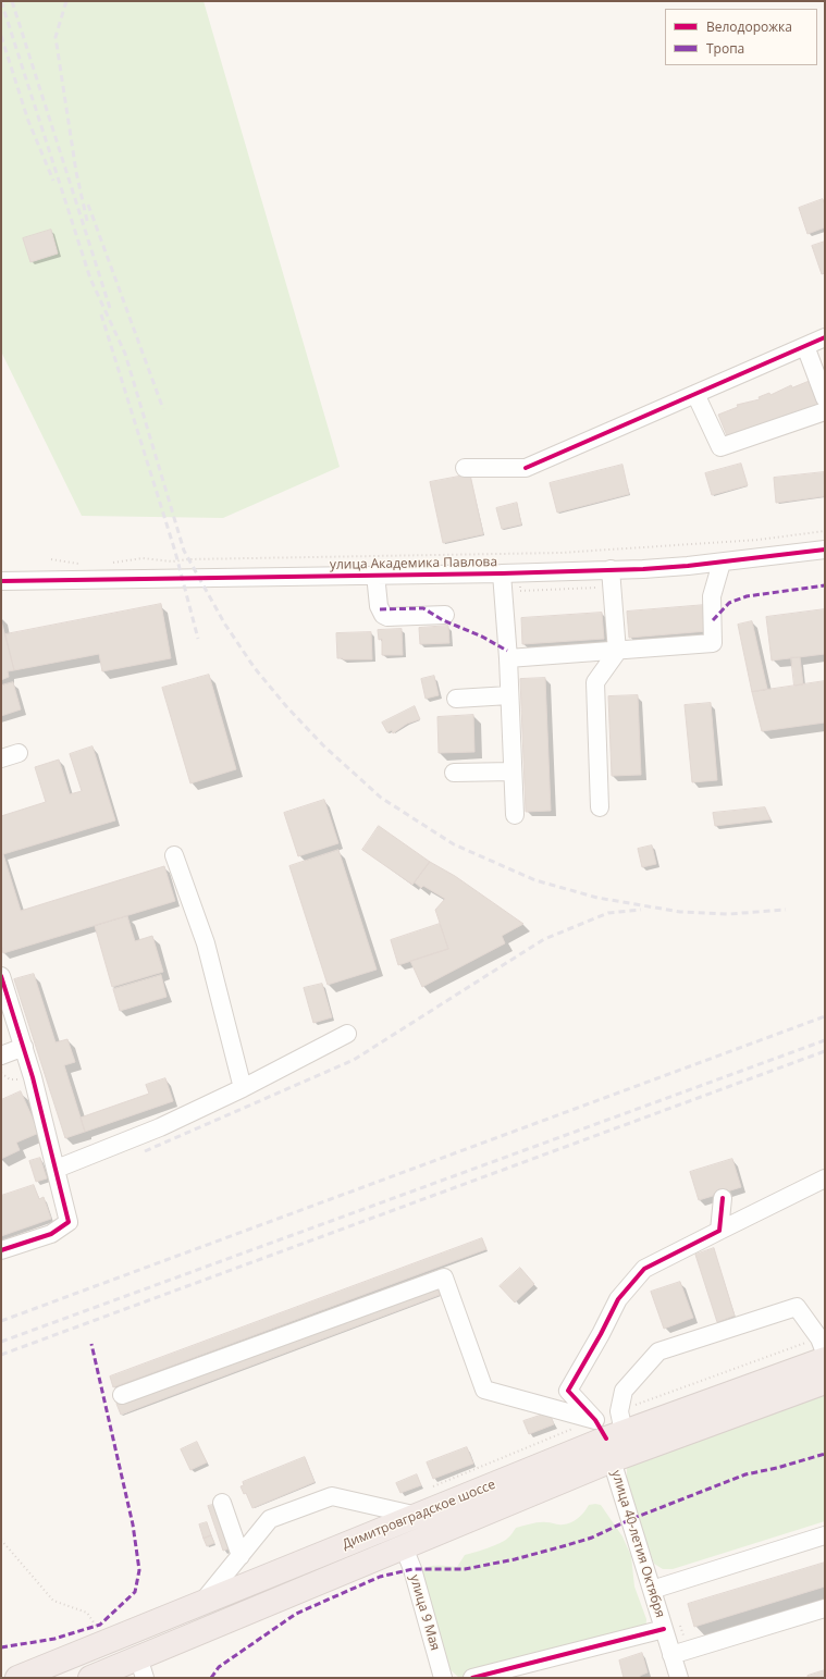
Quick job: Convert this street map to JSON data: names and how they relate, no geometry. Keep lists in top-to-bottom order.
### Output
{
  "streets": {
    "highway": ["Димитровградское шоссе"],
    "street": ["улица Академика Павлова", "улица 40-летия Октября", "улица 9 Мая"]
  },
  "crossings": [
    ["Димитровградское шоссе", "улица 40-летия Октября"],
    ["Димитровградское шоссе", "улица 9 Мая"]
  ],
  "legend": ["Велодорожка", "Тропа"]
}
